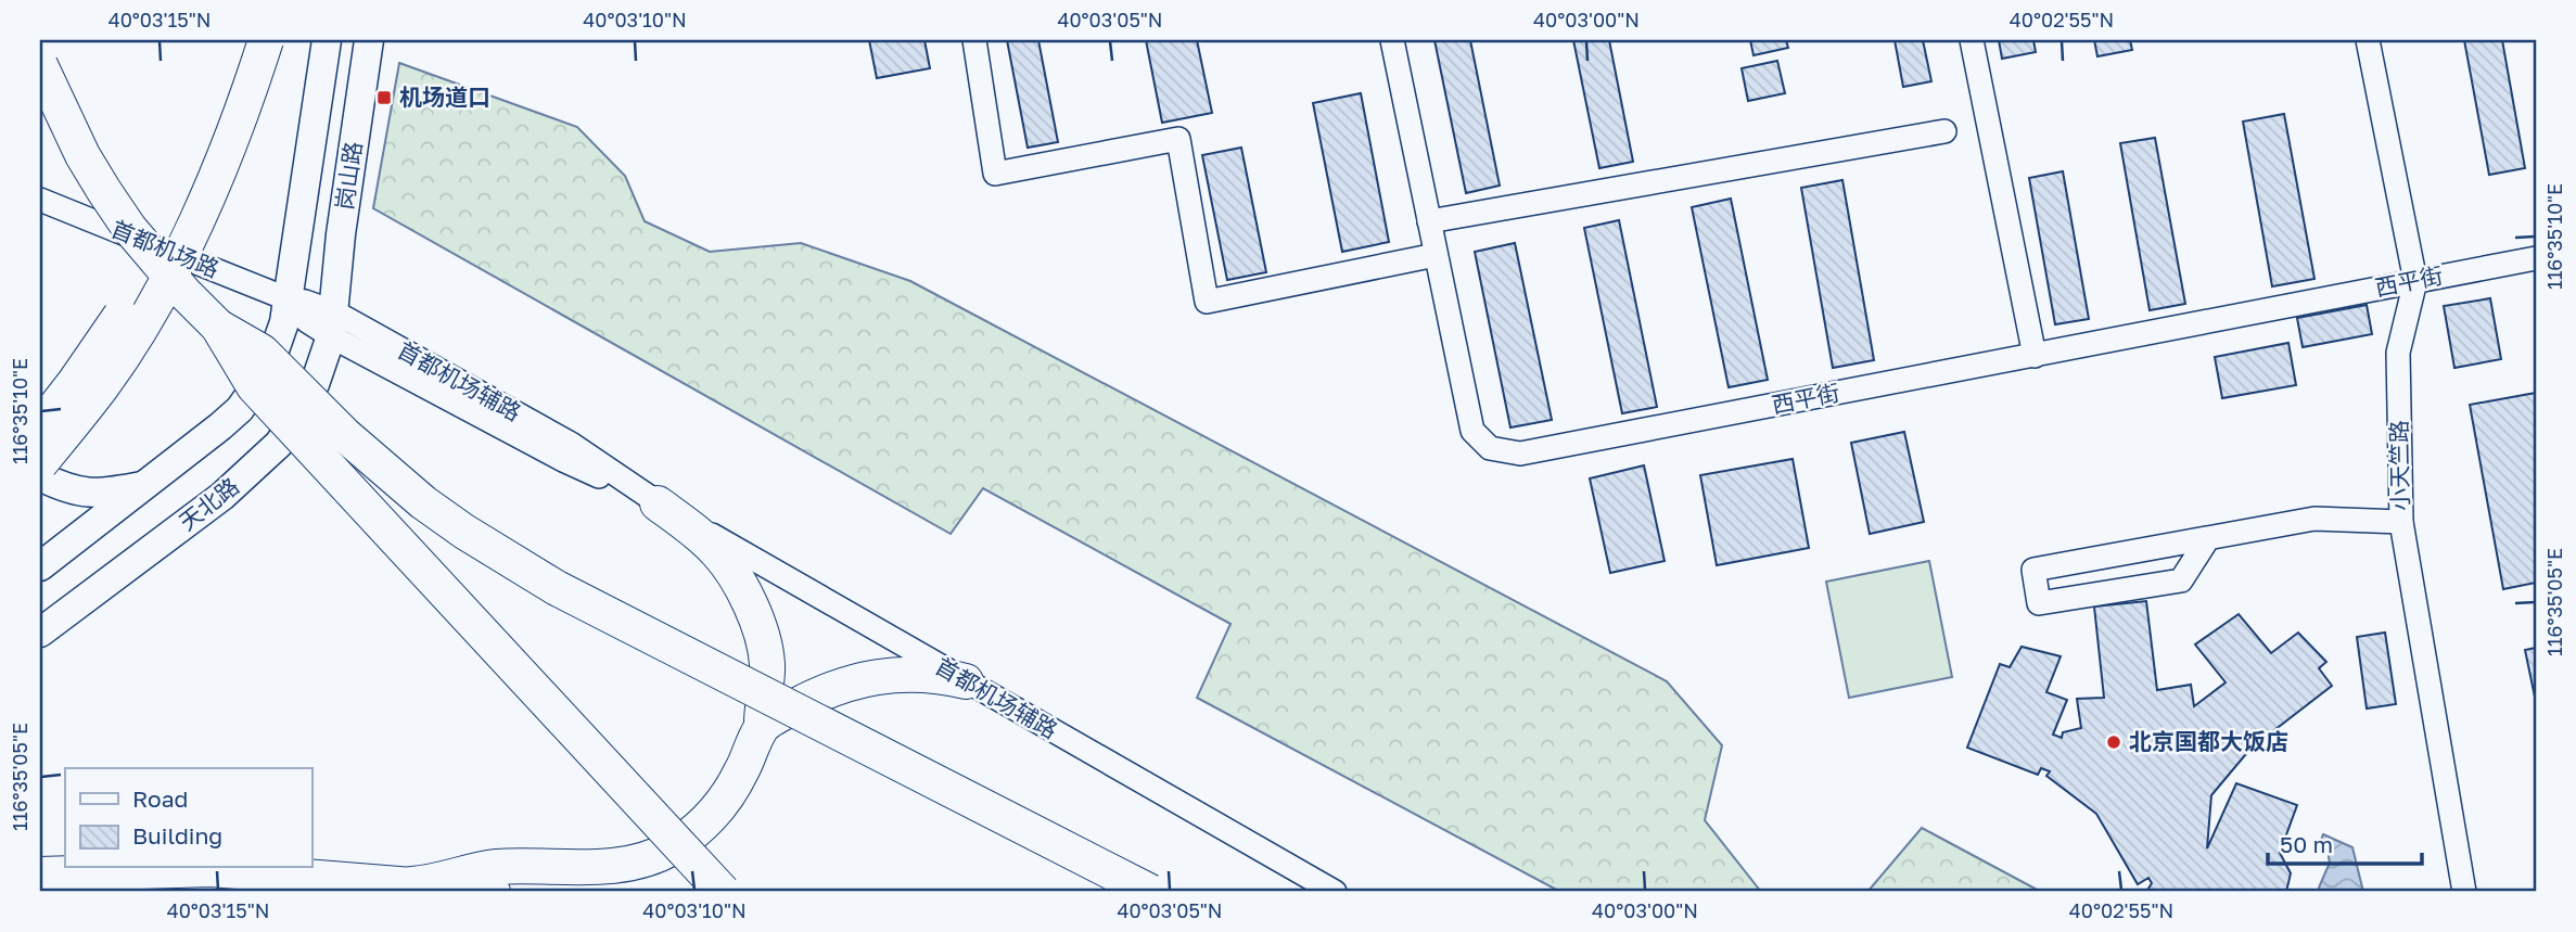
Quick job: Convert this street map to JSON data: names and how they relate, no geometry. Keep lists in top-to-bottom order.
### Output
{
  "streets": {
    "main road": ["岗山路", "天北路"],
    "street": [
      "首都机场路",
      "西平街",
      "首都机场辅路",
      "小天竺路"
    ]
  },
  "crossings": [
    ["岗山路", "首都机场路"],
    ["岗山路", "首都机场辅路"],
    ["岗山路", "天北路"],
    ["首都机场路", "首都机场辅路"],
    ["首都机场路", "天北路"],
    ["西平街", "小天竺路"],
    ["首都机场辅路", "天北路"]
  ],
  "places": {
    "transit": ["机场道口"],
    "other": ["北京国都大饭店"]
  },
  "legend": ["Road", "Building"],
  "scale_bar": "50 m",
  "coordinates": [
    "40°03'15\"N",
    "40°03'10\"N",
    "40°03'05\"N",
    "40°03'00\"N",
    "40°02'55\"N",
    "116°35'10\"E",
    "116°35'05\"E"
  ]
}
